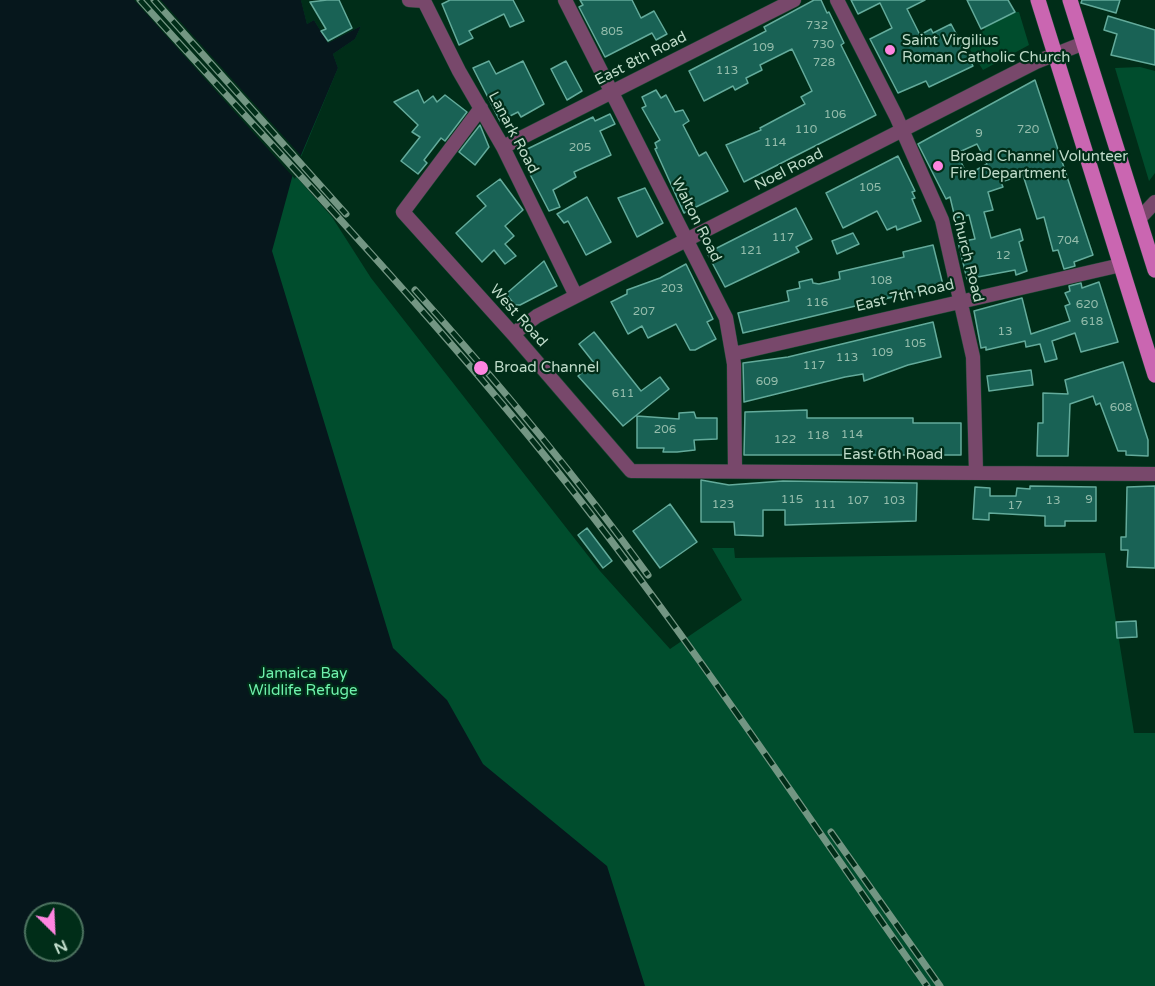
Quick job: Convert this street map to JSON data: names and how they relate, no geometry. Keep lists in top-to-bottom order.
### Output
{
  "streets": {
    "street": [
      "East 8th Road",
      "Lanark Road",
      "Noel Road",
      "Walton Road",
      "Church Road",
      "East 7th Road",
      "West Road",
      "East 6th Road"
    ]
  },
  "crossings": [
    ["East 8th Road", "Lanark Road"],
    ["East 8th Road", "Walton Road"],
    ["Lanark Road", "Noel Road"],
    ["Lanark Road", "West Road"],
    ["Noel Road", "Walton Road"],
    ["Noel Road", "Church Road"],
    ["Noel Road", "West Road"],
    ["Walton Road", "East 7th Road"],
    ["Walton Road", "East 6th Road"],
    ["Church Road", "East 7th Road"],
    ["Church Road", "East 6th Road"],
    ["West Road", "East 6th Road"]
  ],
  "parks": ["Jamaica Bay Wildlife Refuge"],
  "places": ["Saint Virgilius Roman Catholic Church", "Broad Channel Volunteer Fire Department", "Broad Channel"],
  "house_numbers": [
    "732",
    "805",
    "730",
    "109",
    "728",
    "113",
    "106",
    "110",
    "720",
    "9",
    "114",
    "205",
    "105",
    "117",
    "704",
    "121",
    "12",
    "108",
    "203",
    "116",
    "620",
    "207",
    "618",
    "13",
    "105",
    "109",
    "113",
    "117",
    "609",
    "611",
    "608",
    "206",
    "114",
    "118",
    "122",
    "115",
    "9",
    "107",
    "103",
    "13",
    "123",
    "111",
    "17"
  ],
  "north": "bottom right"
}
